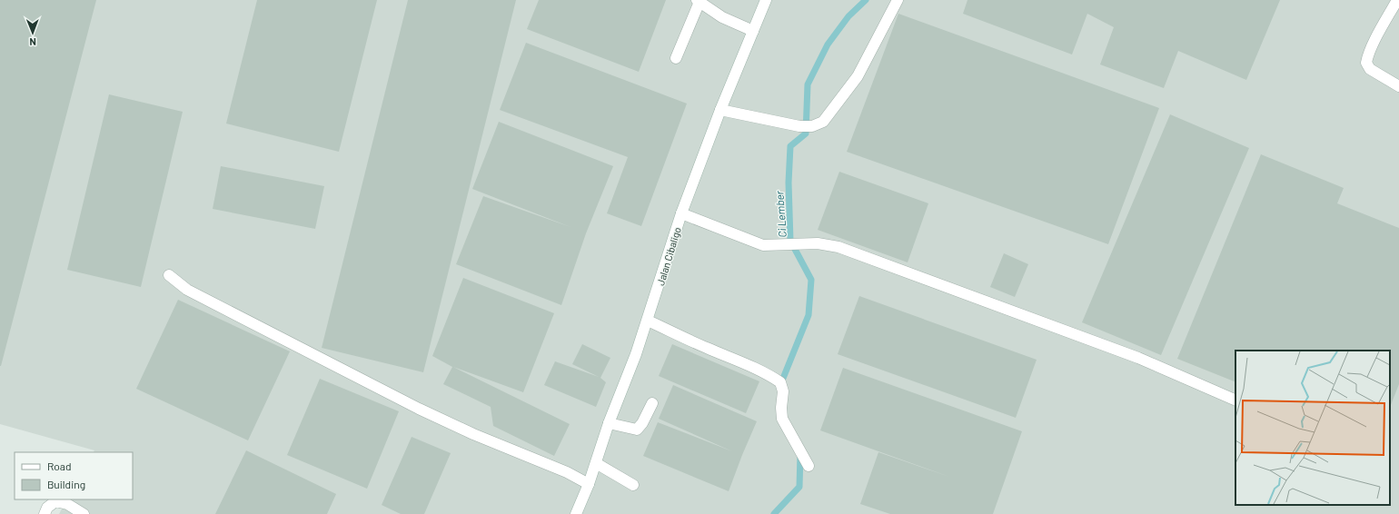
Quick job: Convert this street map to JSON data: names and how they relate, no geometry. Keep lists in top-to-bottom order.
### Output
{
  "streets": {
    "main road": ["Jalan Cibaligo"]
  },
  "water": ["Ci Lember"],
  "legend": ["Road", "Building"],
  "north": "bottom"
}
